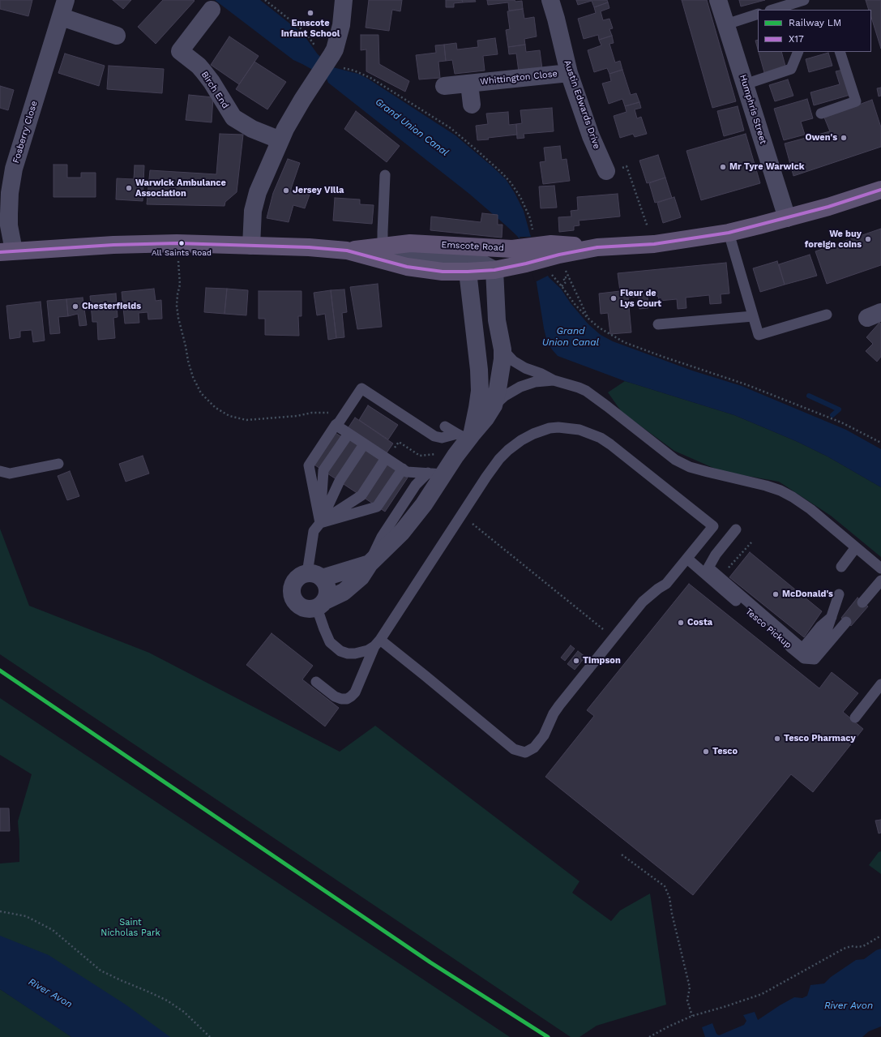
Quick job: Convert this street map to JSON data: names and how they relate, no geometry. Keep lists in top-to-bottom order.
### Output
{
  "streets": {
    "main road": ["Emscote Road"],
    "street": [
      "Whittington Close",
      "Birch End",
      "Austin Edwards Drive",
      "Humphris Street",
      "Fosberry Close"
    ],
    "lane": ["Tesco Pickup"]
  },
  "crossings": [
    ["Whittington Close", "Austin Edwards Drive"],
    ["Humphris Street", "Emscote Road"],
    ["Fosberry Close", "Emscote Road"]
  ],
  "water": ["Grand Union Canal", "River Avon"],
  "parks": ["Saint Nicholas Park"],
  "places": [
    "Emscote Infant School",
    "Owen's",
    "Mr Tyre Warwick",
    "Warwick Ambulance Association",
    "Jersey Villa",
    "We buy foreign coins",
    "All Saints Road",
    "Fleur de Lys Court",
    "Chesterfields",
    "McDonald's",
    "Costa",
    "Timpson",
    "Tesco Pharmacy",
    "Tesco"
  ],
  "lines": ["transit line X17", "rail line LM"],
  "legend": ["Railway LM", "X17"]
}
